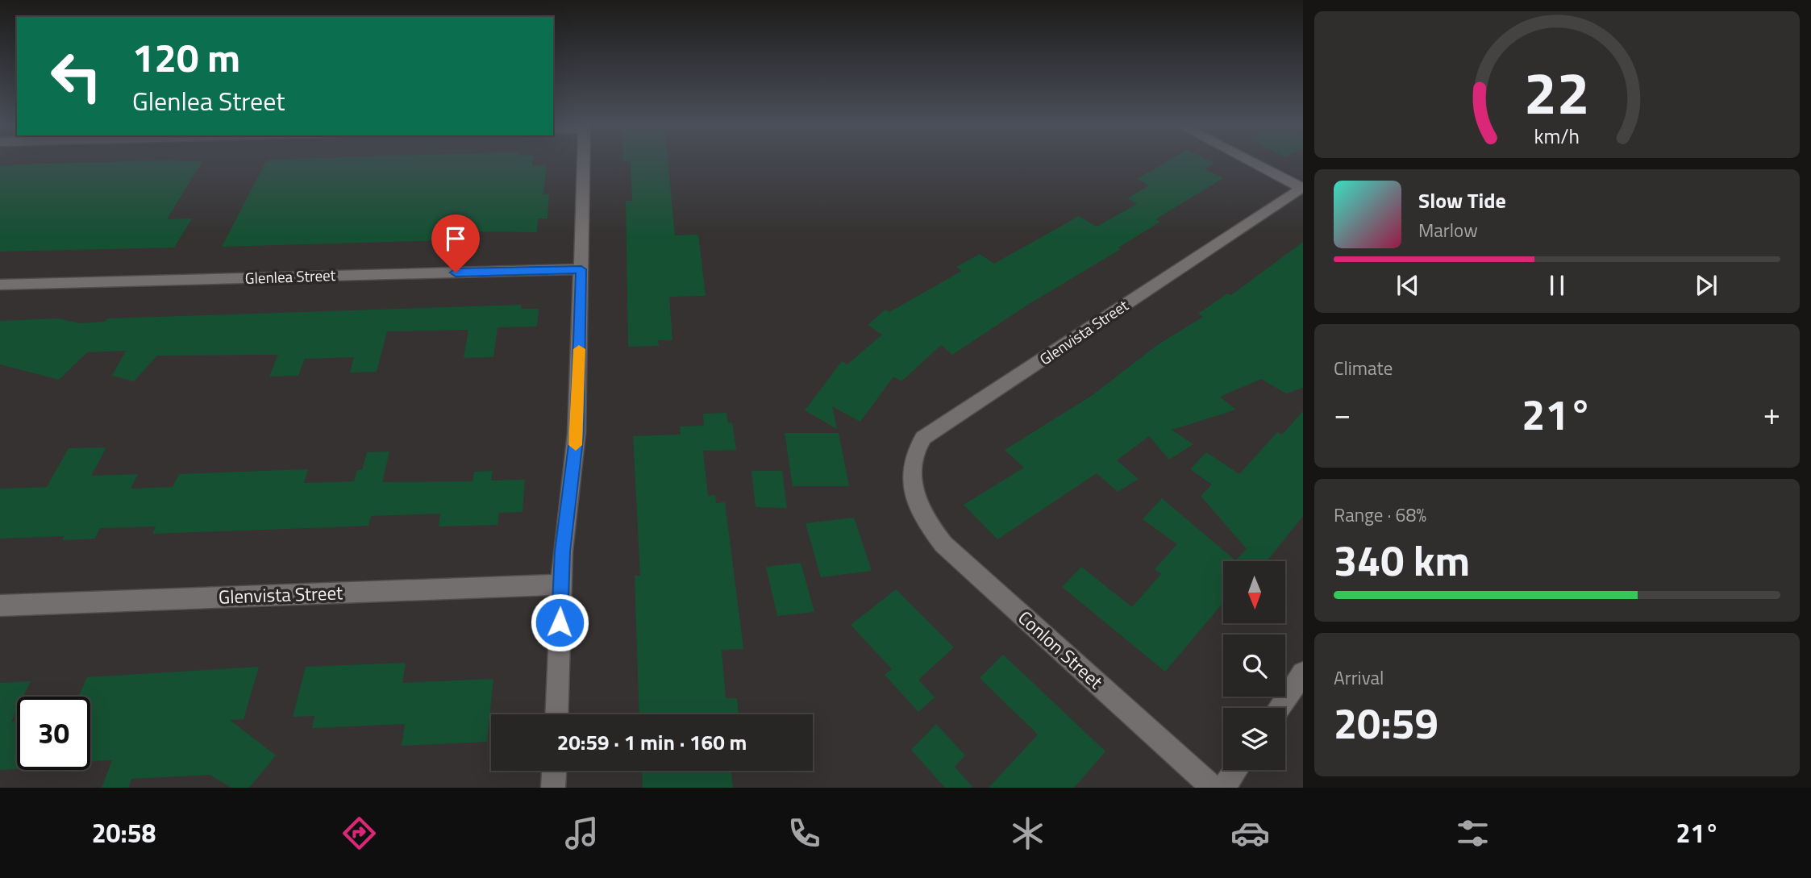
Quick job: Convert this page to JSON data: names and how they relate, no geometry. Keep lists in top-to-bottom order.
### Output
{
  "streets": {
    "street": ["Glenlea Street", "Glenvista Street", "Conlon Street"]
  },
  "crossings": [
    ["Glenvista Street", "Conlon Street"]
  ],
  "north": "bottom",
  "page": {
    "turn": ["120 m", "Glenlea Street"],
    "song": ["Slow Tide", "Marlow"],
    "tile": [
      "Climate",
      ["Range · 68%", "340 km"],
      ["Arrival", "20:59"]
    ],
    "heat": ["−", "21°", "+"],
    "limit": "30",
    "trip": "20:59 · 1 min · 160 m",
    "tabs": ["20:58", "21°"],
    "gauge": ["22", "km/h"]
  }
}
